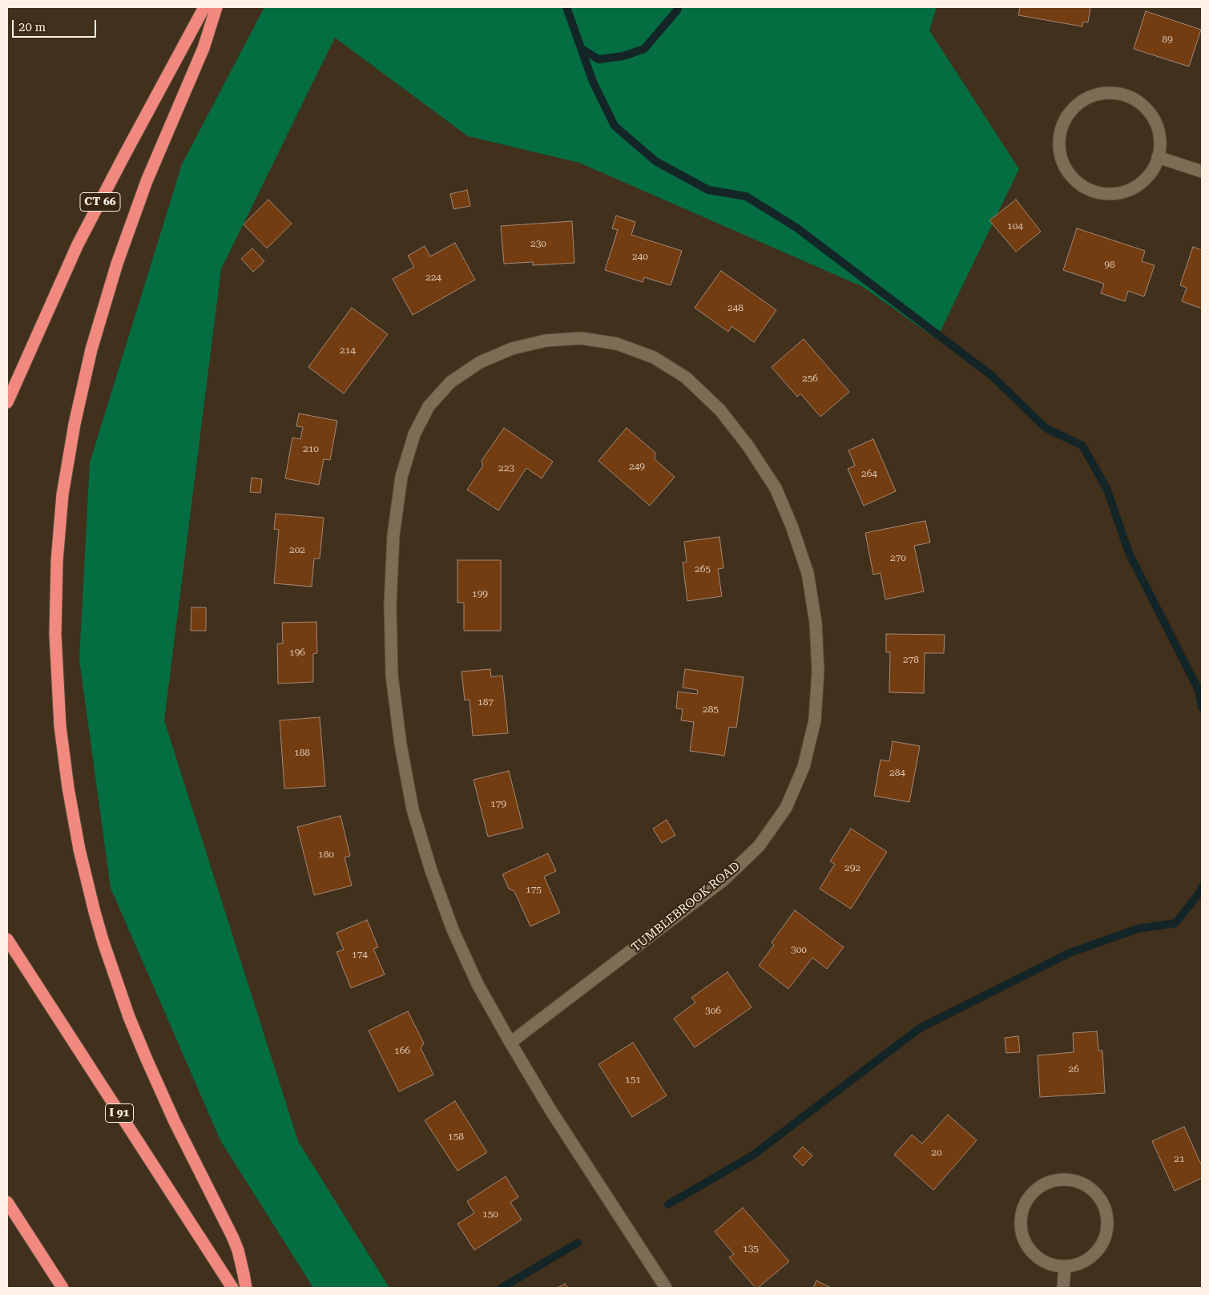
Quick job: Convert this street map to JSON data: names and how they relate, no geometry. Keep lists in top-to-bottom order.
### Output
{
  "streets": {
    "highway": ["CT 66", "I 91"],
    "street": ["TUMBLEBROOK ROAD"]
  },
  "house_numbers": [
    "89",
    "104",
    "230",
    "240",
    "98",
    "224",
    "248",
    "214",
    "256",
    "210",
    "249",
    "223",
    "264",
    "202",
    "270",
    "265",
    "199",
    "196",
    "278",
    "187",
    "285",
    "188",
    "284",
    "179",
    "180",
    "292",
    "175",
    "300",
    "174",
    "306",
    "166",
    "26",
    "151",
    "158",
    "20",
    "21",
    "150",
    "135"
  ],
  "scale_bar": "20 m"
}
